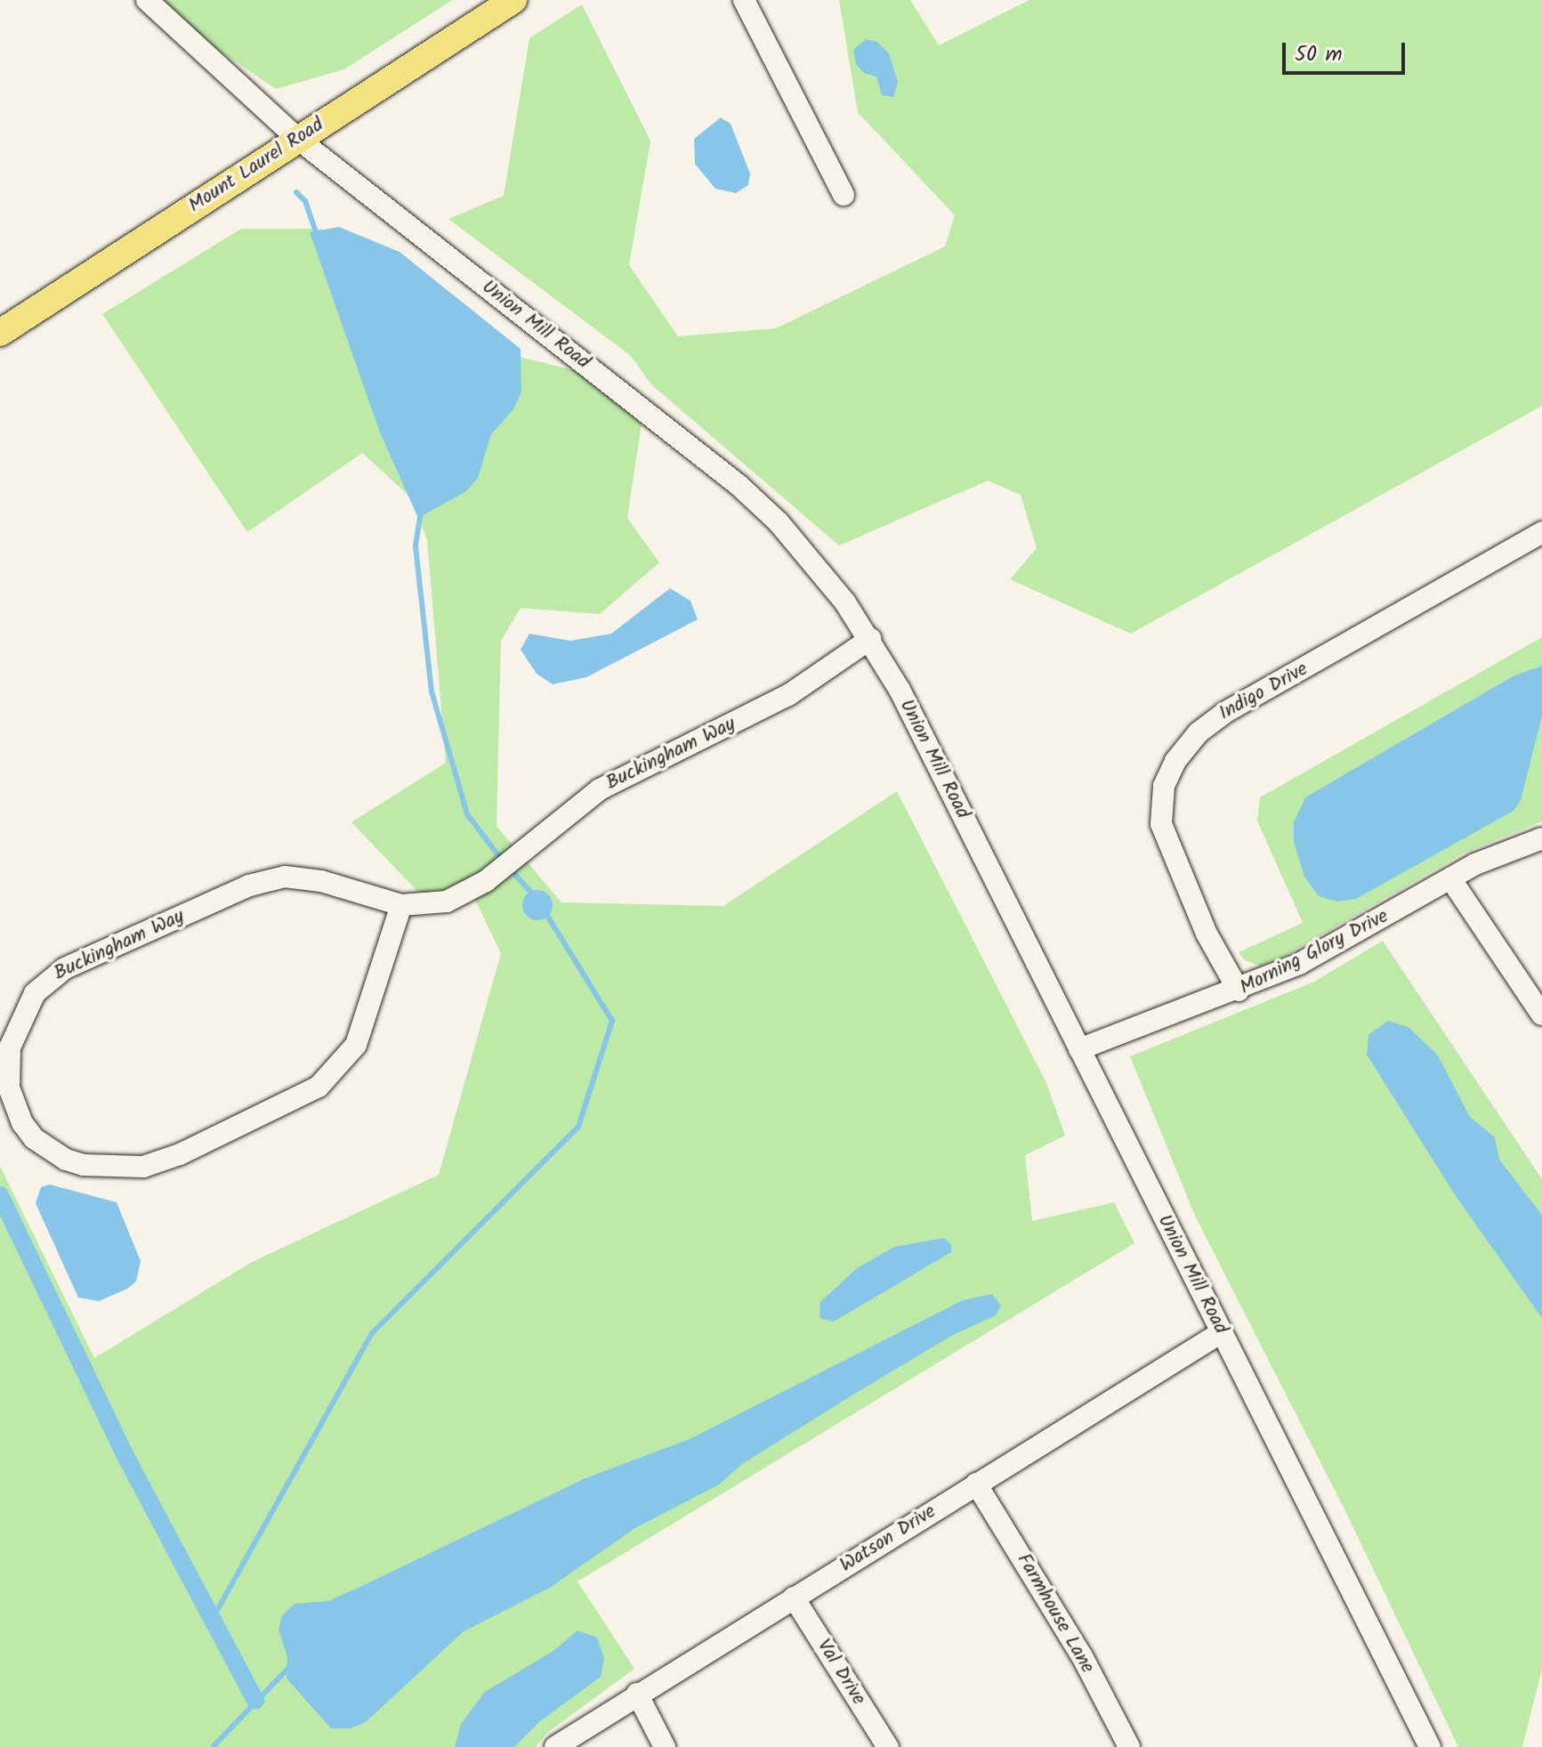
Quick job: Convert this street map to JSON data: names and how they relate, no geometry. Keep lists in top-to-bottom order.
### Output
{
  "streets": {
    "main road": ["Mount Laurel Road"],
    "street": [
      "Union Mill Road",
      "Indigo Drive",
      "Buckingham Way",
      "Morning Glory Drive",
      "Watson Drive",
      "Farmhouse Lane",
      "Val Drive"
    ]
  },
  "crossings": [
    ["Mount Laurel Road", "Union Mill Road"],
    ["Union Mill Road", "Buckingham Way"],
    ["Union Mill Road", "Morning Glory Drive"],
    ["Union Mill Road", "Watson Drive"],
    ["Indigo Drive", "Morning Glory Drive"],
    ["Watson Drive", "Farmhouse Lane"],
    ["Watson Drive", "Val Drive"]
  ],
  "scale_bar": "50 m"
}
